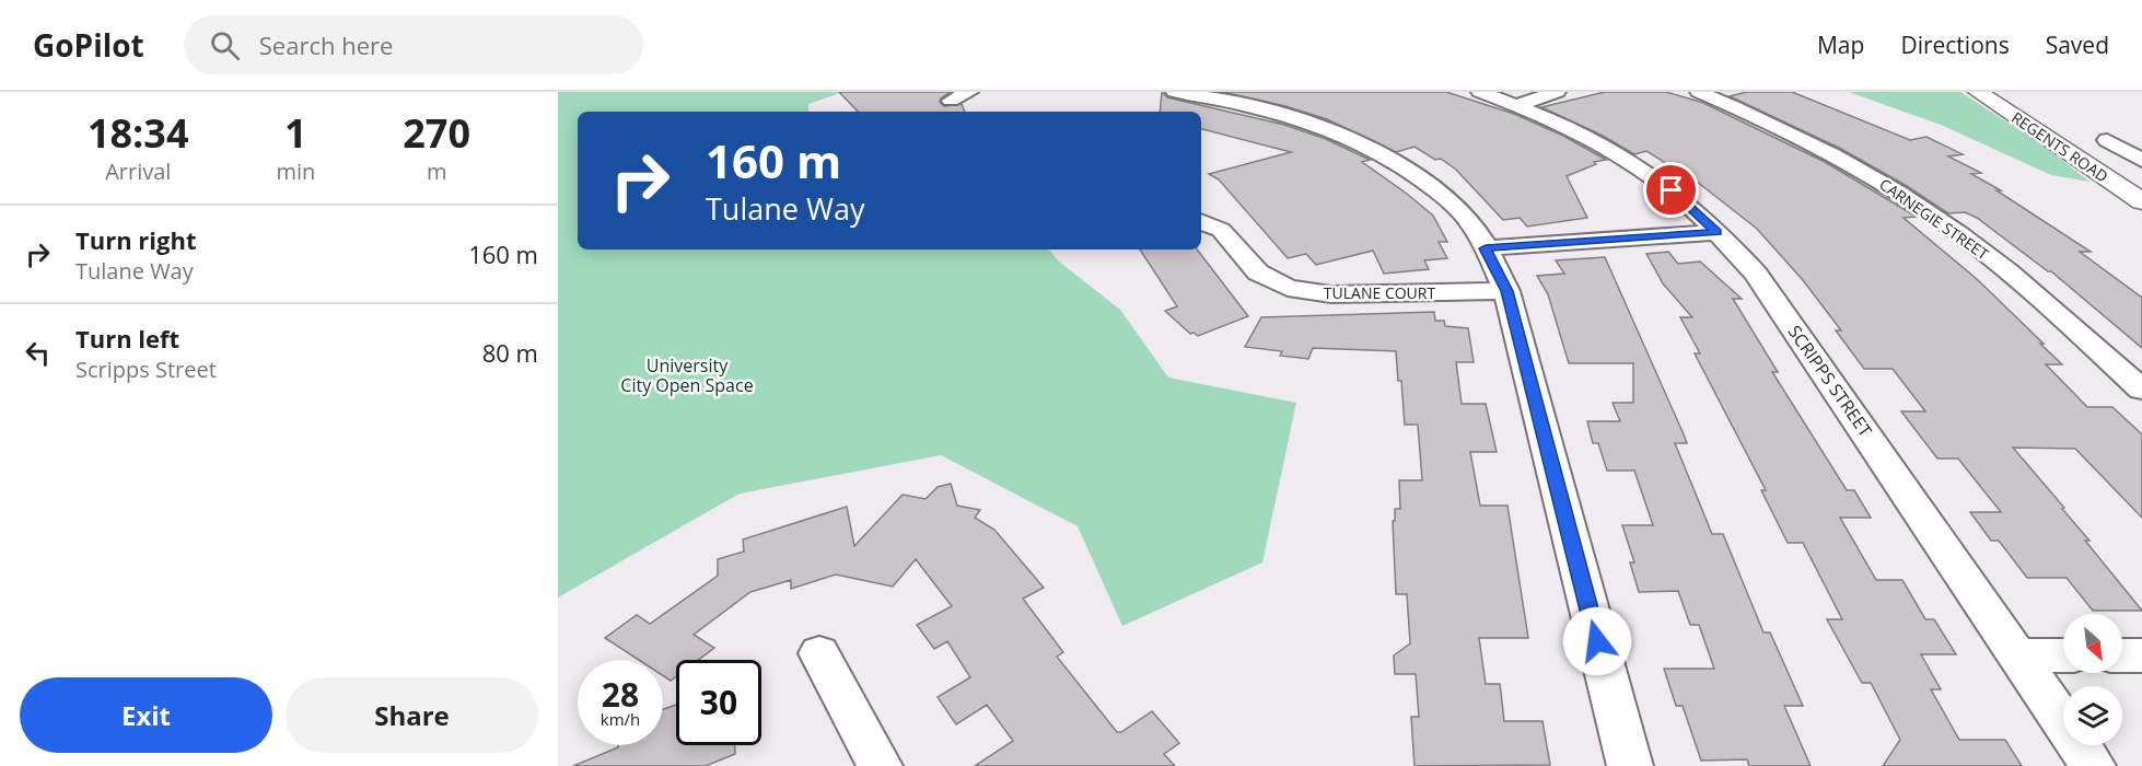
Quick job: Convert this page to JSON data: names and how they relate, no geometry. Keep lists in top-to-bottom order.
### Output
{
  "streets": {
    "main road": ["REGENTS ROAD"],
    "street": ["CARNEGIE STREET", "TULANE COURT", "SCRIPPS STREET"]
  },
  "parks": ["University City Open Space"],
  "north": "bottom right",
  "page": {
    "header": "GoPilot",
    "search": "Search here",
    "nav": ["Map", "Directions", "Saved"],
    "eta": [
      "18:34",
      "Arrival",
      "1",
      "min",
      "270",
      "m"
    ],
    "turn": ["160 m", "Tulane Way"],
    "list": [
      {
        "name": "Turn right",
        "note": "Tulane Way",
        "value": "160 m"
      },
      {
        "name": "Turn left",
        "note": "Scripps Street",
        "value": "80 m"
      }
    ],
    "speed": "28 km/h",
    "limit": "30",
    "buttons": ["Exit", "Share"]
  }
}
